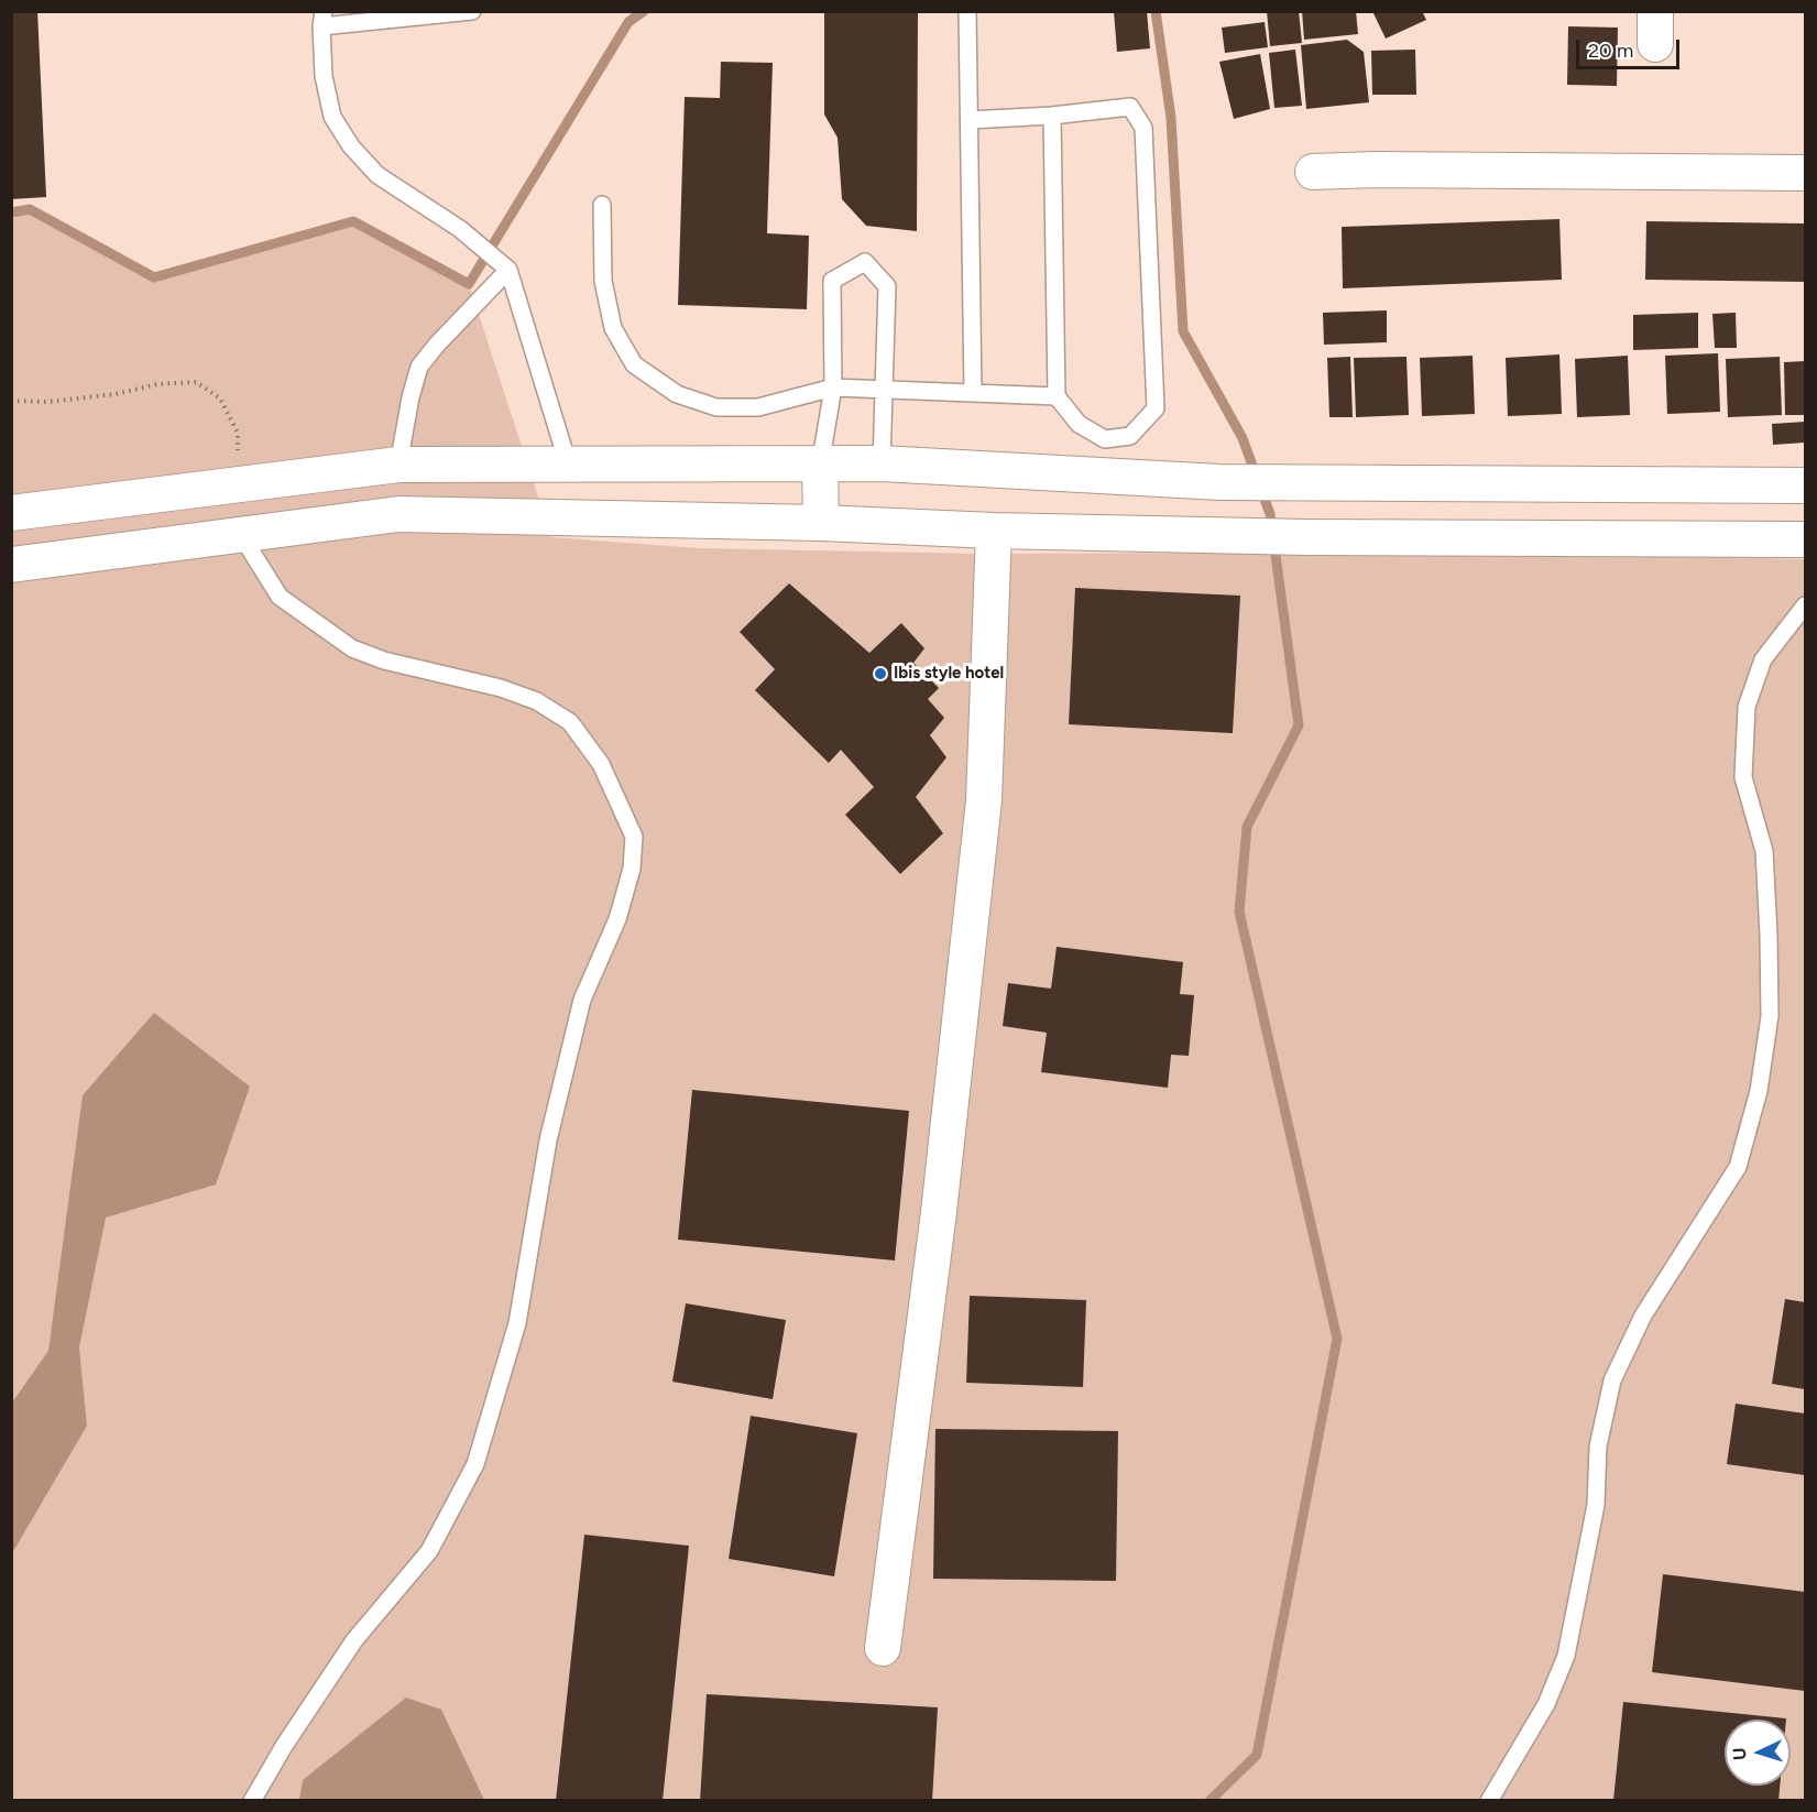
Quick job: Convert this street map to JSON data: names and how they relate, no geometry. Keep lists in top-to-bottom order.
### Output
{
  "places": ["Ibis style hotel"],
  "scale_bar": "20 m",
  "north": "left"
}
